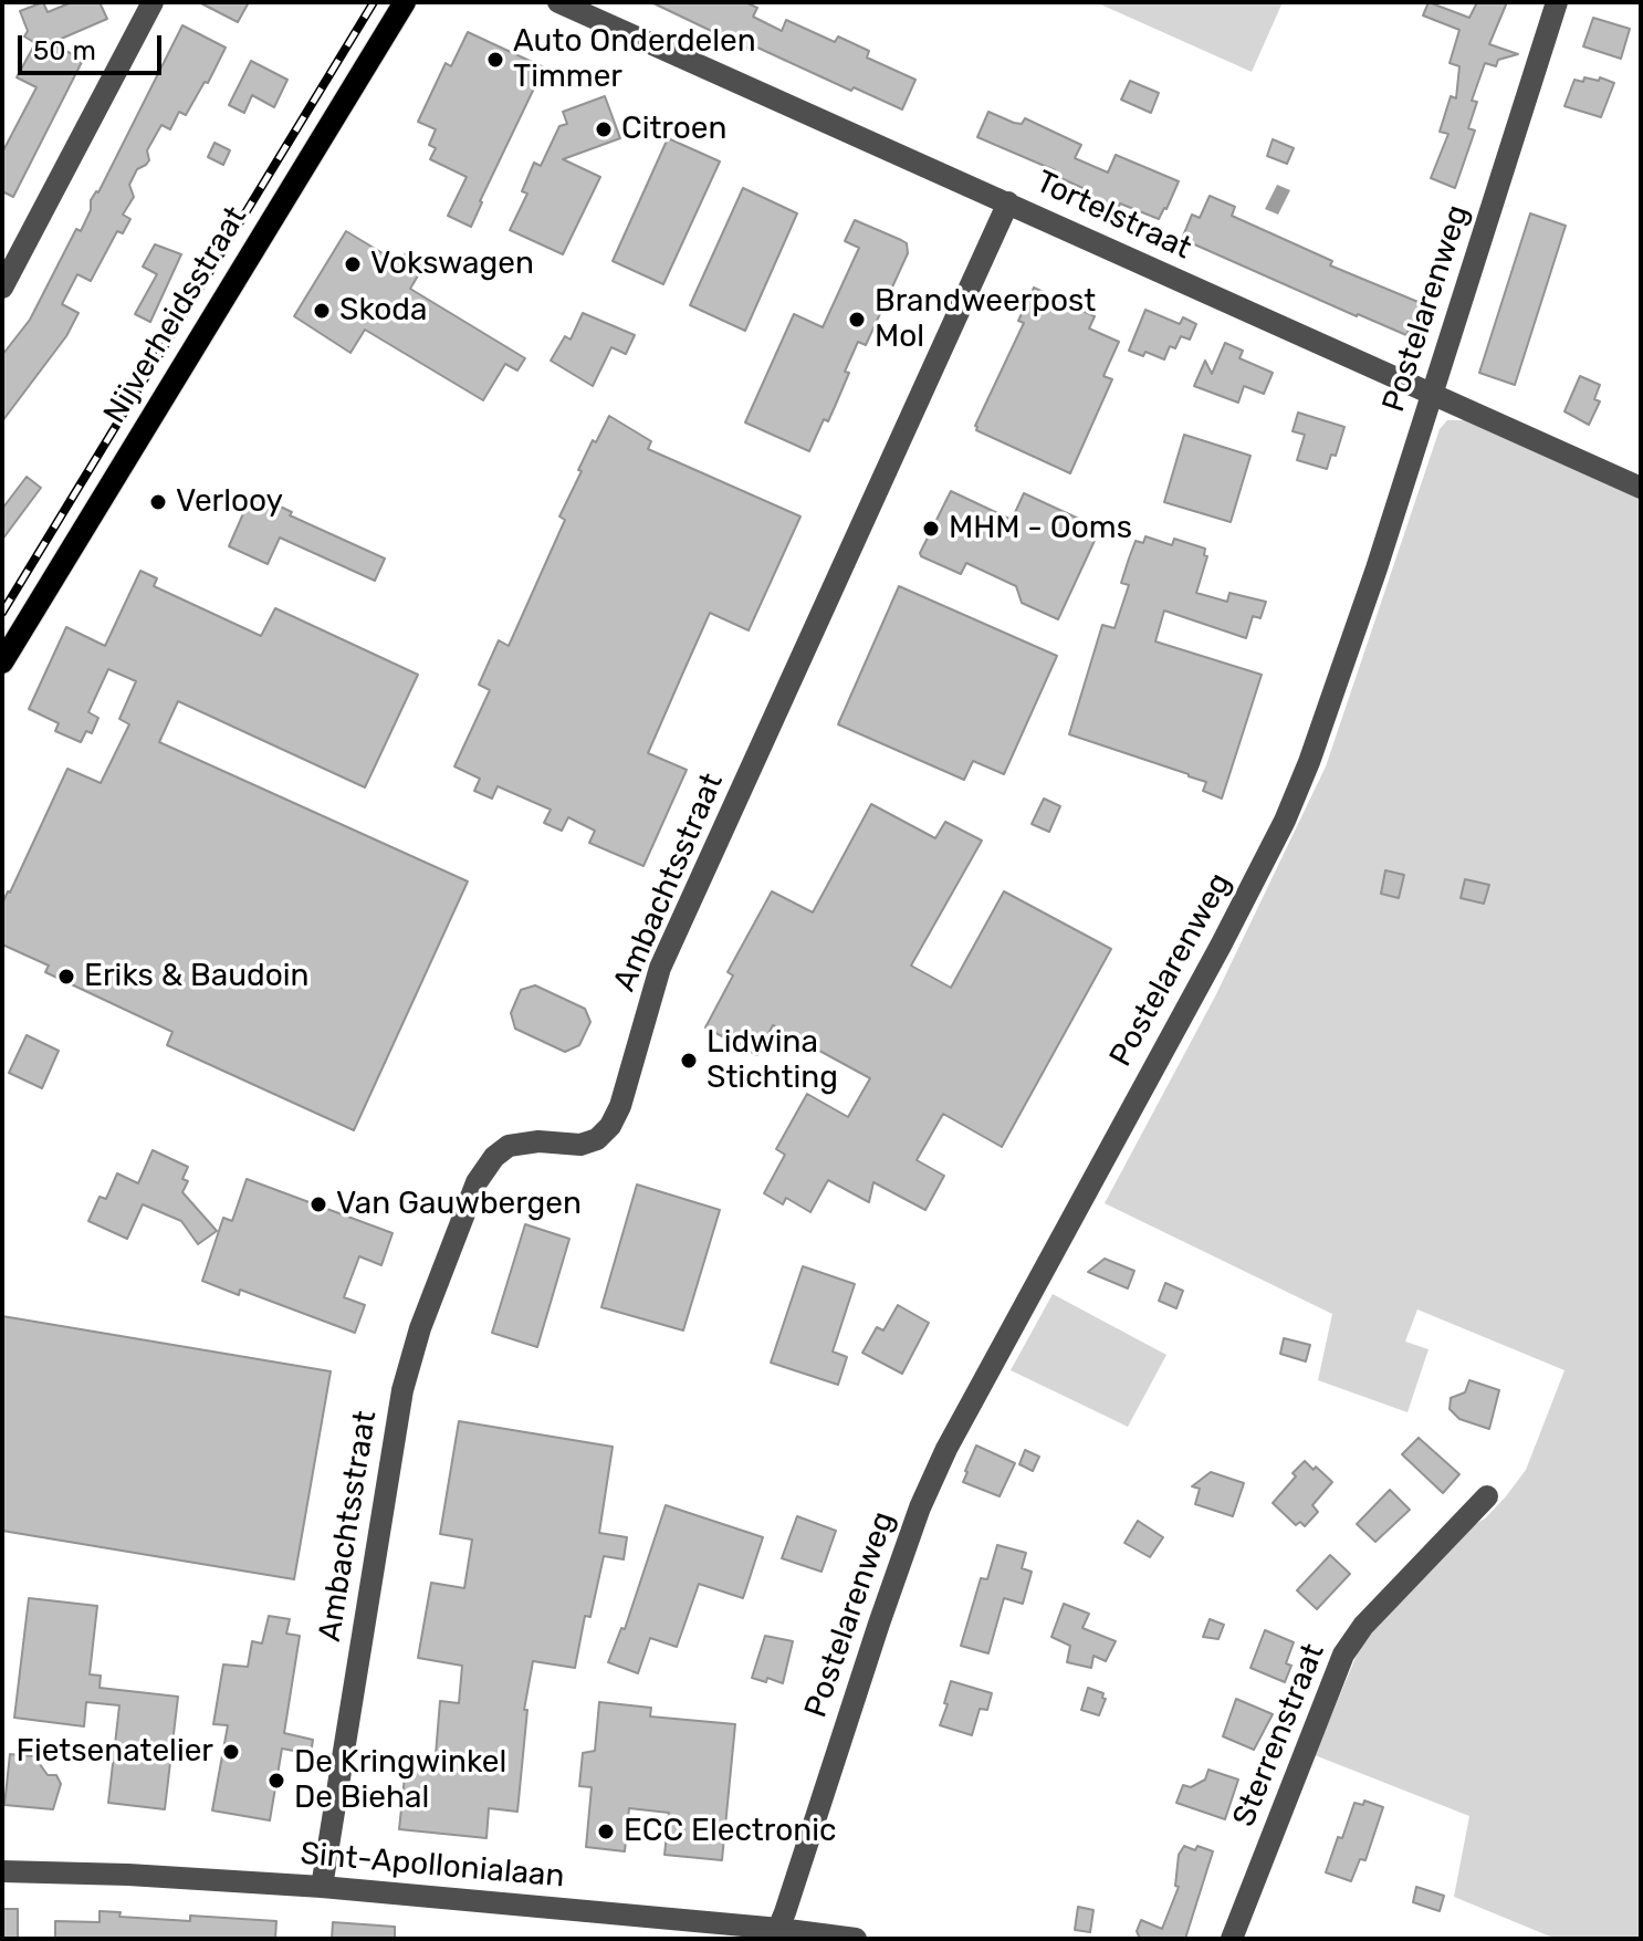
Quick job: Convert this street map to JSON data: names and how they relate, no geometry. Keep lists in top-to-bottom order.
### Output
{
  "streets": {
    "main road": ["Nijverheidsstraat"],
    "street": [
      "Tortelstraat",
      "Postelarenweg",
      "Ambachtsstraat",
      "Sterrenstraat",
      "Sint-Apollonialaan"
    ]
  },
  "crossings": [
    ["Tortelstraat", "Postelarenweg"],
    ["Tortelstraat", "Ambachtsstraat"],
    ["Postelarenweg", "Sint-Apollonialaan"],
    ["Ambachtsstraat", "Sint-Apollonialaan"]
  ],
  "places": [
    "Auto Onderdelen Timmer",
    "Citroen",
    "Vokswagen",
    "Skoda",
    "Brandweerpost Mol",
    "Verlooy",
    "MHM - Ooms",
    "Eriks & Baudoin",
    "Lidwina Stichting",
    "Van Gauwbergen",
    "Fietsenatelier",
    "De Kringwinkel De Biehal",
    "ECC Electronic"
  ],
  "scale_bar": "50 m"
}
